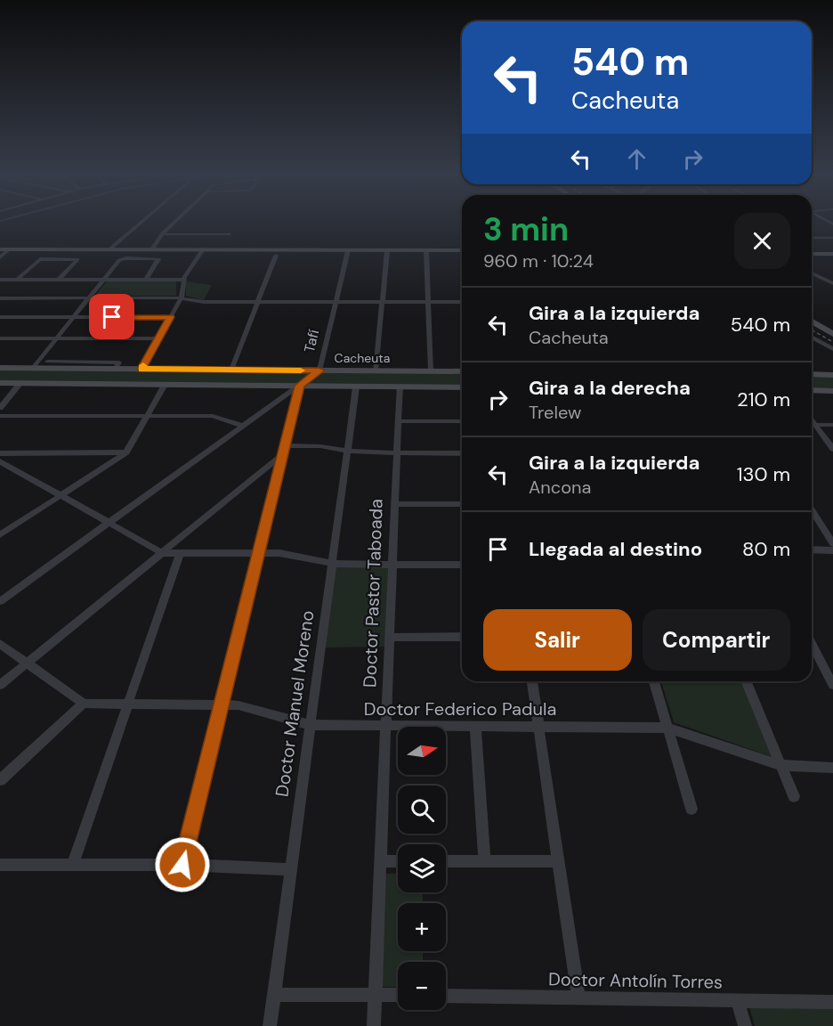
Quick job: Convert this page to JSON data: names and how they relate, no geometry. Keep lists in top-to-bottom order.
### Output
{
  "streets": {
    "street": [
      "Tafí",
      "Cacheuta",
      "Doctor Pastor Taboada",
      "Doctor Manuel Moreno",
      "Doctor Federico Padula",
      "Doctor Antolín Torres"
    ]
  },
  "crossings": [
    ["Tafí", "Cacheuta"],
    ["Cacheuta", "Doctor Pastor Taboada"],
    ["Cacheuta", "Doctor Manuel Moreno"],
    ["Doctor Pastor Taboada", "Doctor Federico Padula"],
    ["Doctor Manuel Moreno", "Doctor Federico Padula"]
  ],
  "north": "right",
  "page": {
    "turn": ["540 m", "Cacheuta"],
    "heading": ["3 min", "960 m · 10:24"],
    "list": [
      {
        "name": "Gira a la izquierda",
        "note": "Cacheuta",
        "value": "540 m"
      },
      {
        "name": "Gira a la derecha",
        "note": "Trelew",
        "value": "210 m"
      },
      {
        "name": "Gira a la izquierda",
        "note": "Ancona",
        "value": "130 m"
      },
      {
        "name": "Llegada al destino",
        "value": "80 m"
      }
    ],
    "buttons": ["Salir", "Compartir"],
    "map_buttons": ["+", "−"]
  }
}
